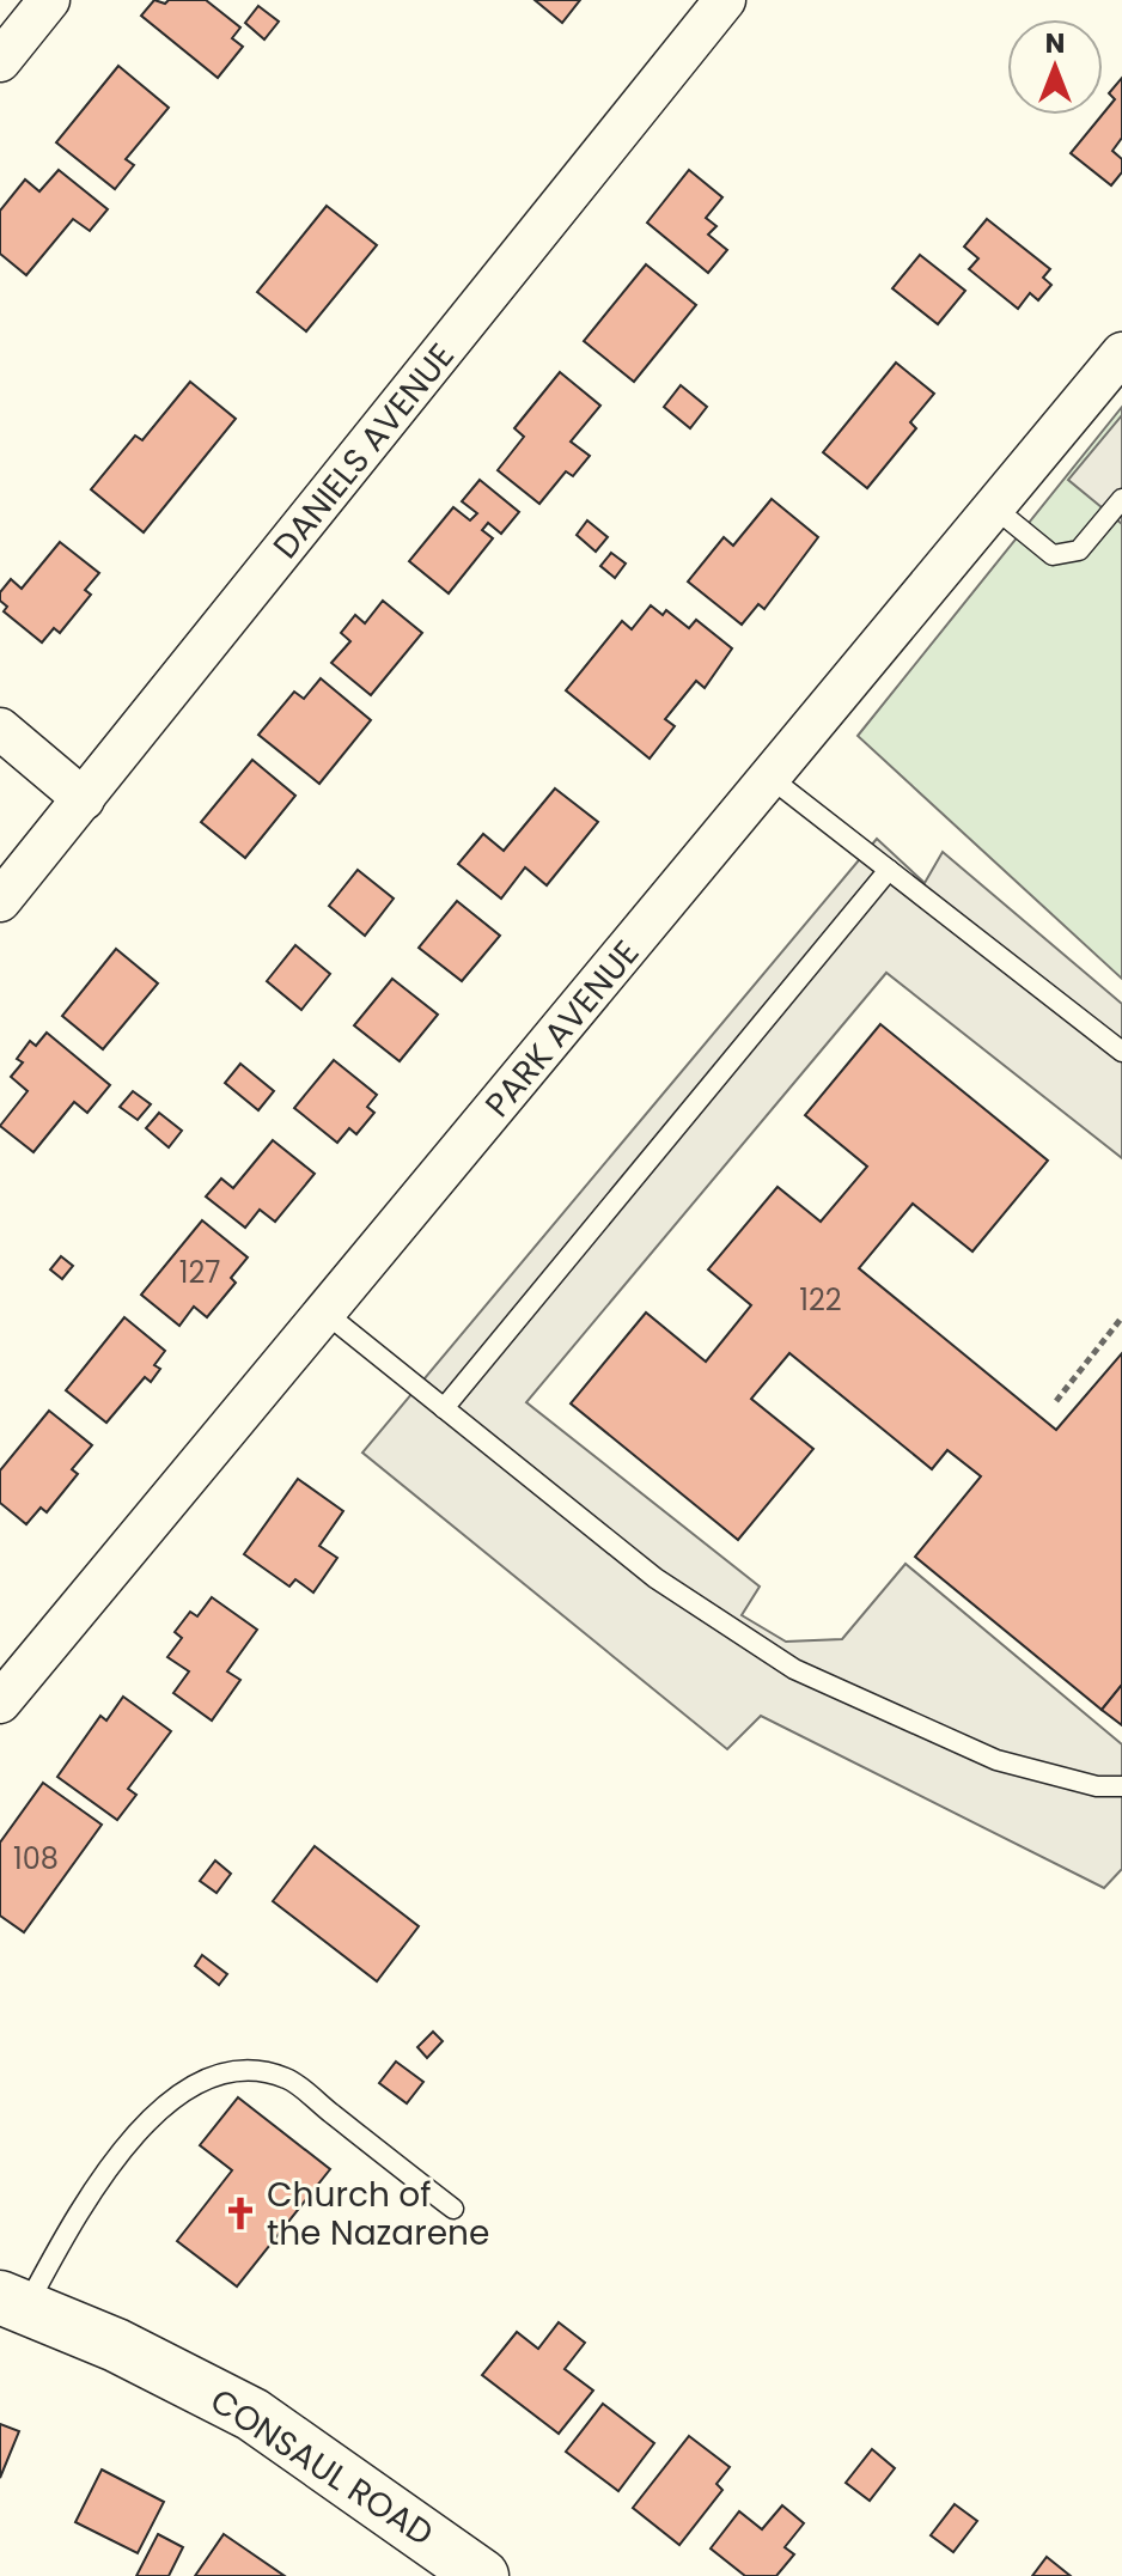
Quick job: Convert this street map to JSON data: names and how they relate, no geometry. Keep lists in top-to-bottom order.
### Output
{
  "streets": {
    "street": ["DANIELS AVENUE", "PARK AVENUE", "CONSAUL ROAD"]
  },
  "places": {
    "church": ["Church of the Nazarene"]
  },
  "house_numbers": ["127", "122", "108"],
  "north": "top"
}
